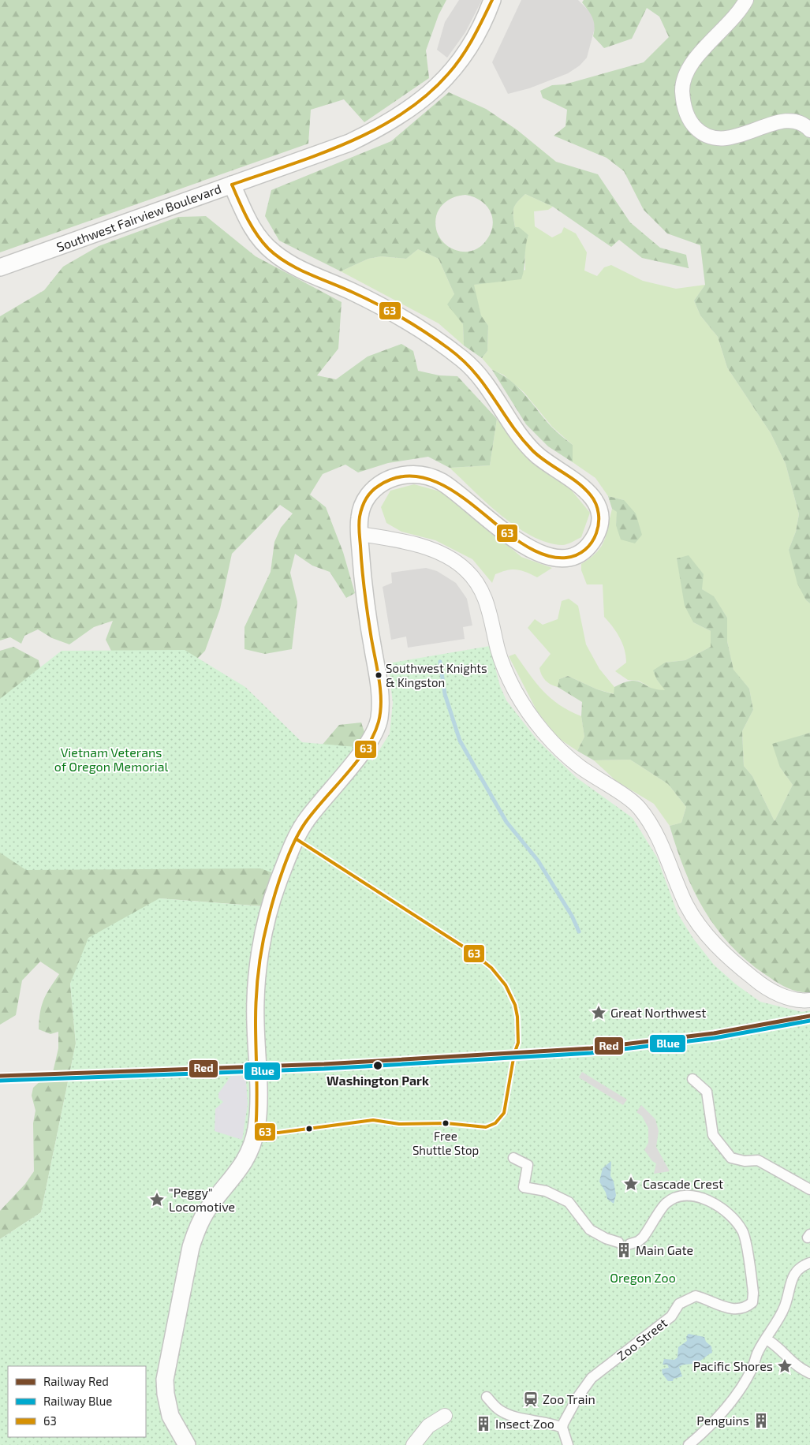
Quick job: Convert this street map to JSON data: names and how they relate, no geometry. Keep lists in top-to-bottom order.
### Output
{
  "streets": {
    "street": ["Southwest Fairview Boulevard", "Zoo Street"]
  },
  "parks": ["Vietnam Veterans of Oregon Memorial", "Oregon Zoo"],
  "places": {
    "other": ["Southwest Knights & Kingston", "Washington Park", "Free Shuttle Stop"],
    "place": [
      "Great Northwest",
      "Cascade Crest",
      "\"Peggy\" Locomotive",
      "Pacific Shores"
    ],
    "building": ["Main Gate", "Penguins", "Insect Zoo"],
    "station": ["Zoo Train"]
  },
  "lines": ["transit line 63", "rail line Red", "rail line Blue"],
  "legend": ["Railway Red", "Railway Blue", "63"]
}
